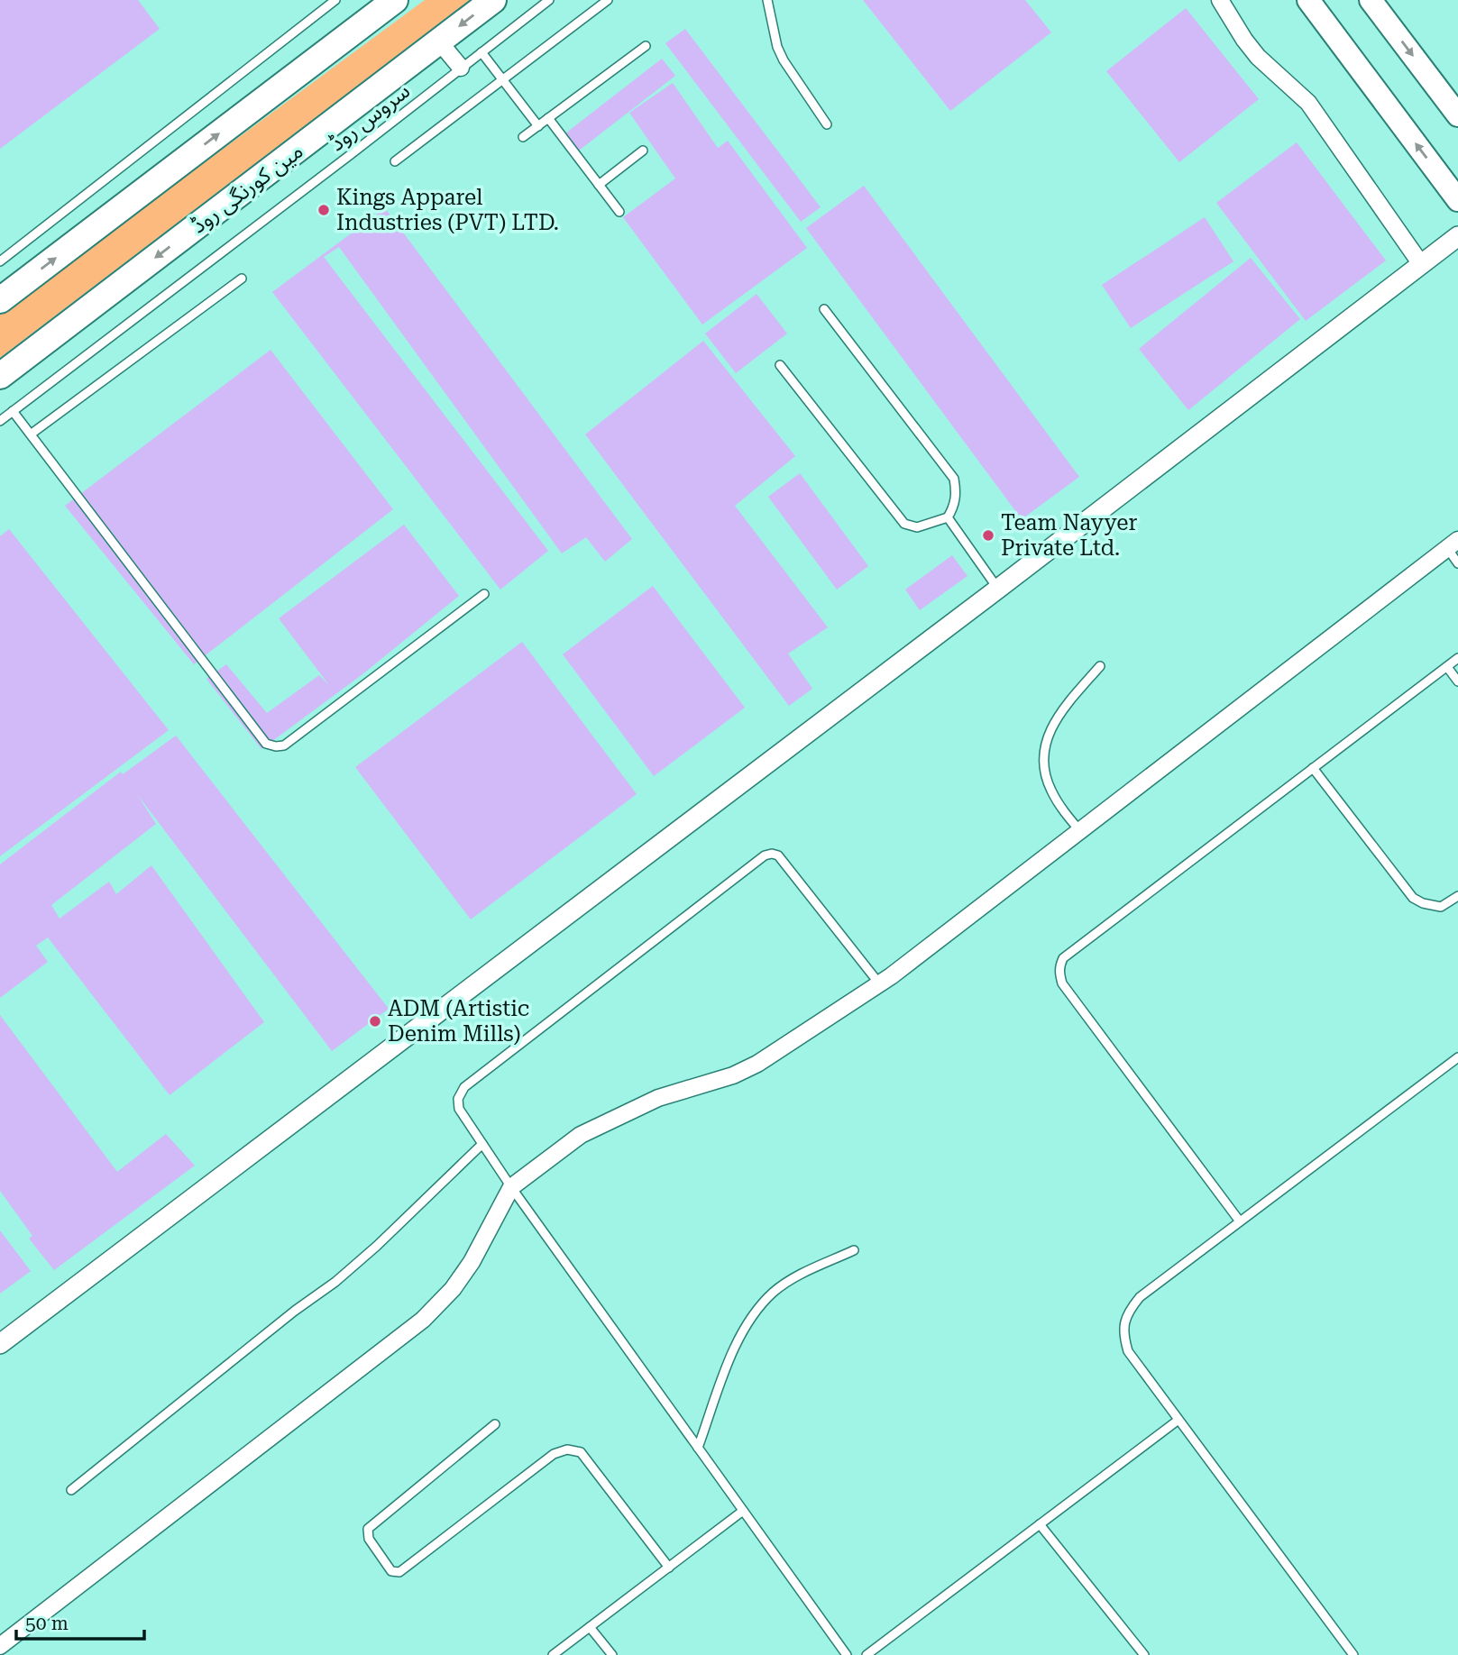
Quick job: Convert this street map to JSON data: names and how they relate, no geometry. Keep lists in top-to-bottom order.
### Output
{
  "streets": {
    "main road": ["مین کورنگی روڈ"],
    "lane": ["سروس روڈ"]
  },
  "places": ["Kings Apparel Industries (PVT) LTD.", "Team Nayyer Private Ltd.", "ADM (Artistic Denim Mills)"],
  "scale_bar": "50 m"
}
